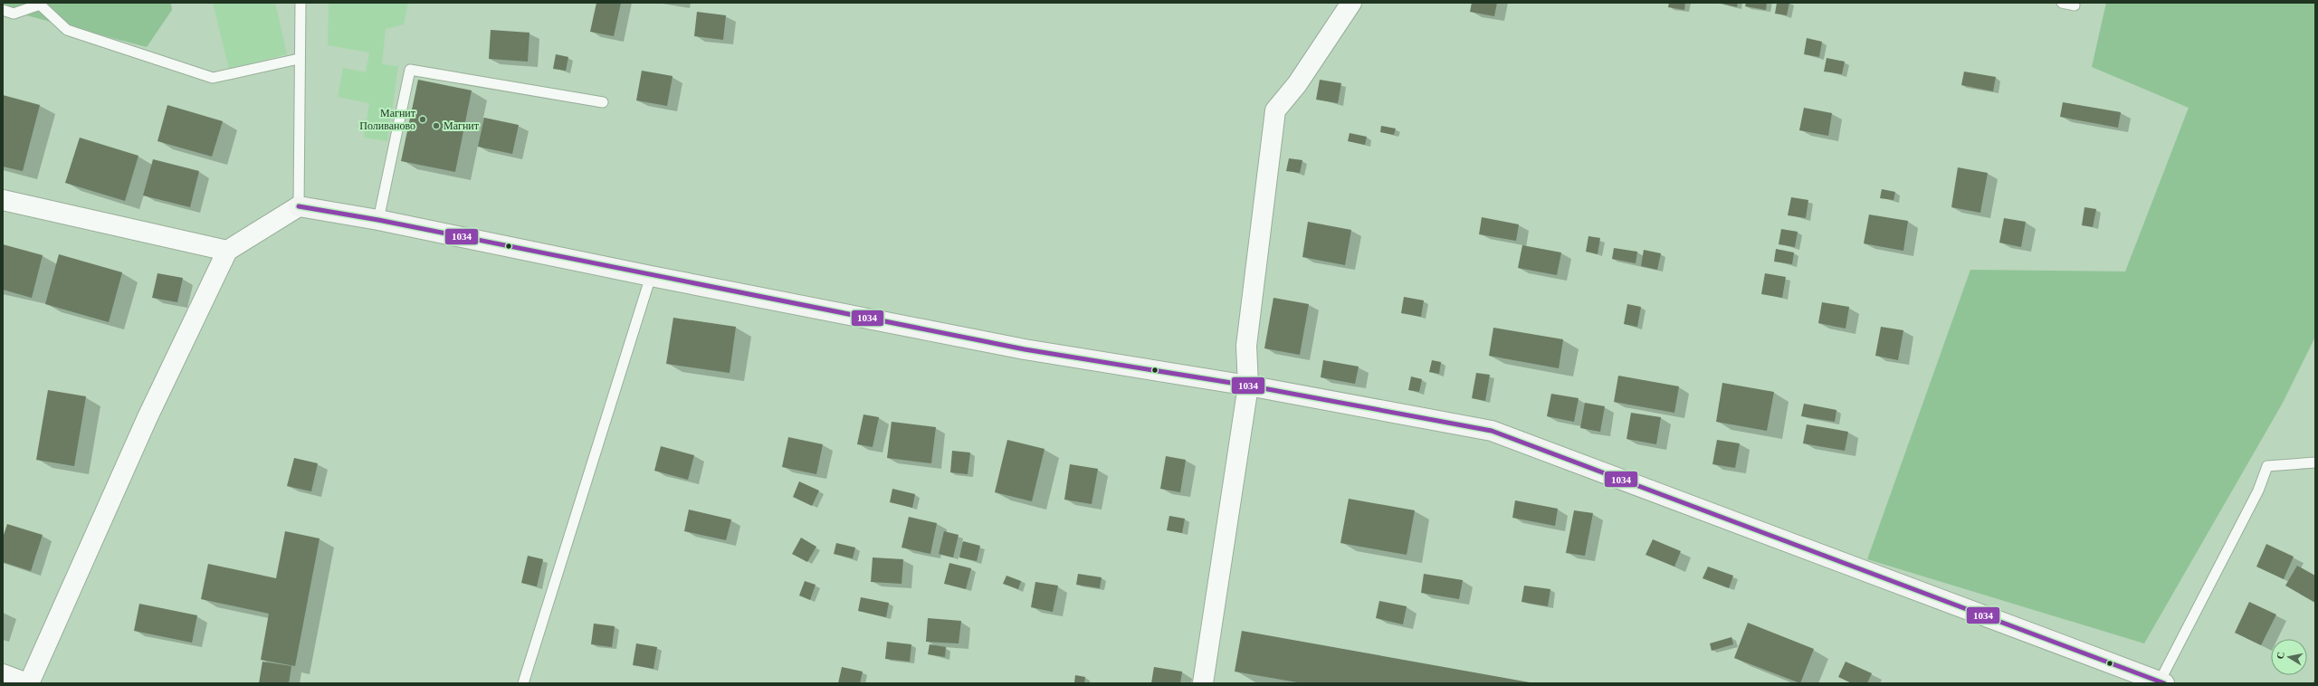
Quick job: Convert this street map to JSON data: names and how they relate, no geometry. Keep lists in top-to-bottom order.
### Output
{
  "places": ["Магнит Поливаново", "Магнит"],
  "lines": ["transit line 1034"],
  "north": "left"
}
